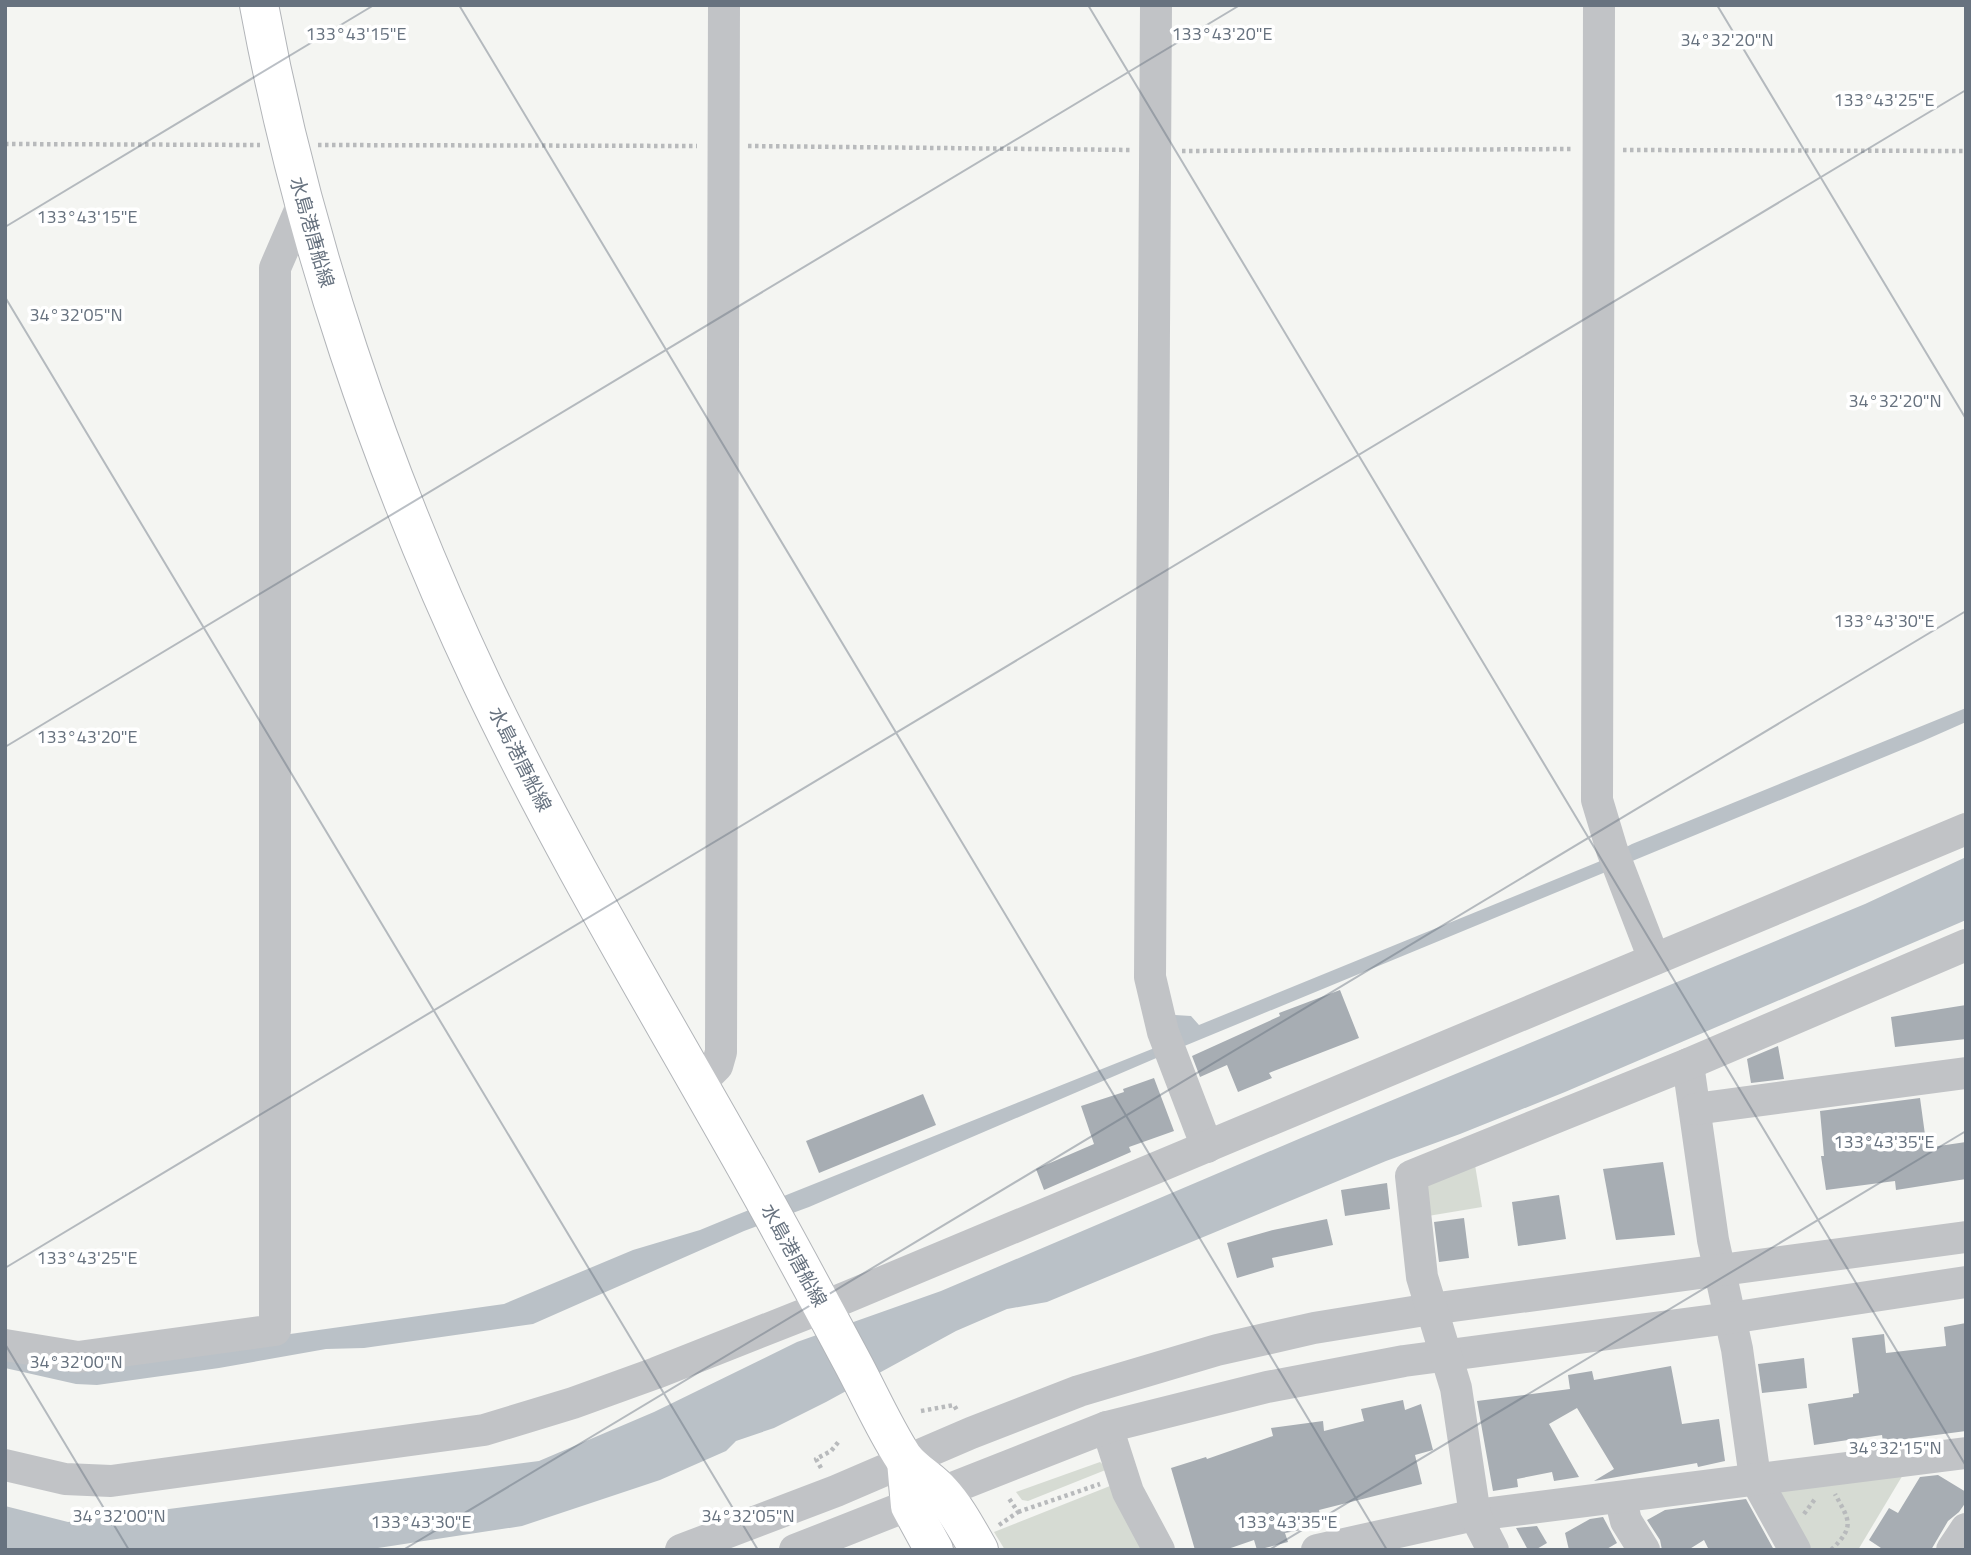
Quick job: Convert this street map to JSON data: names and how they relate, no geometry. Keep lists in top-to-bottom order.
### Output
{
  "streets": {
    "main road": ["水島港唐船線"]
  },
  "coordinates": [
    "133°43'15\"E",
    "133°43'20\"E",
    "34°32'20\"N",
    "133°43'25\"E",
    "34°32'05\"N",
    "133°43'30\"E",
    "133°43'35\"E",
    "34°32'00\"N",
    "34°32'15\"N"
  ]
}
